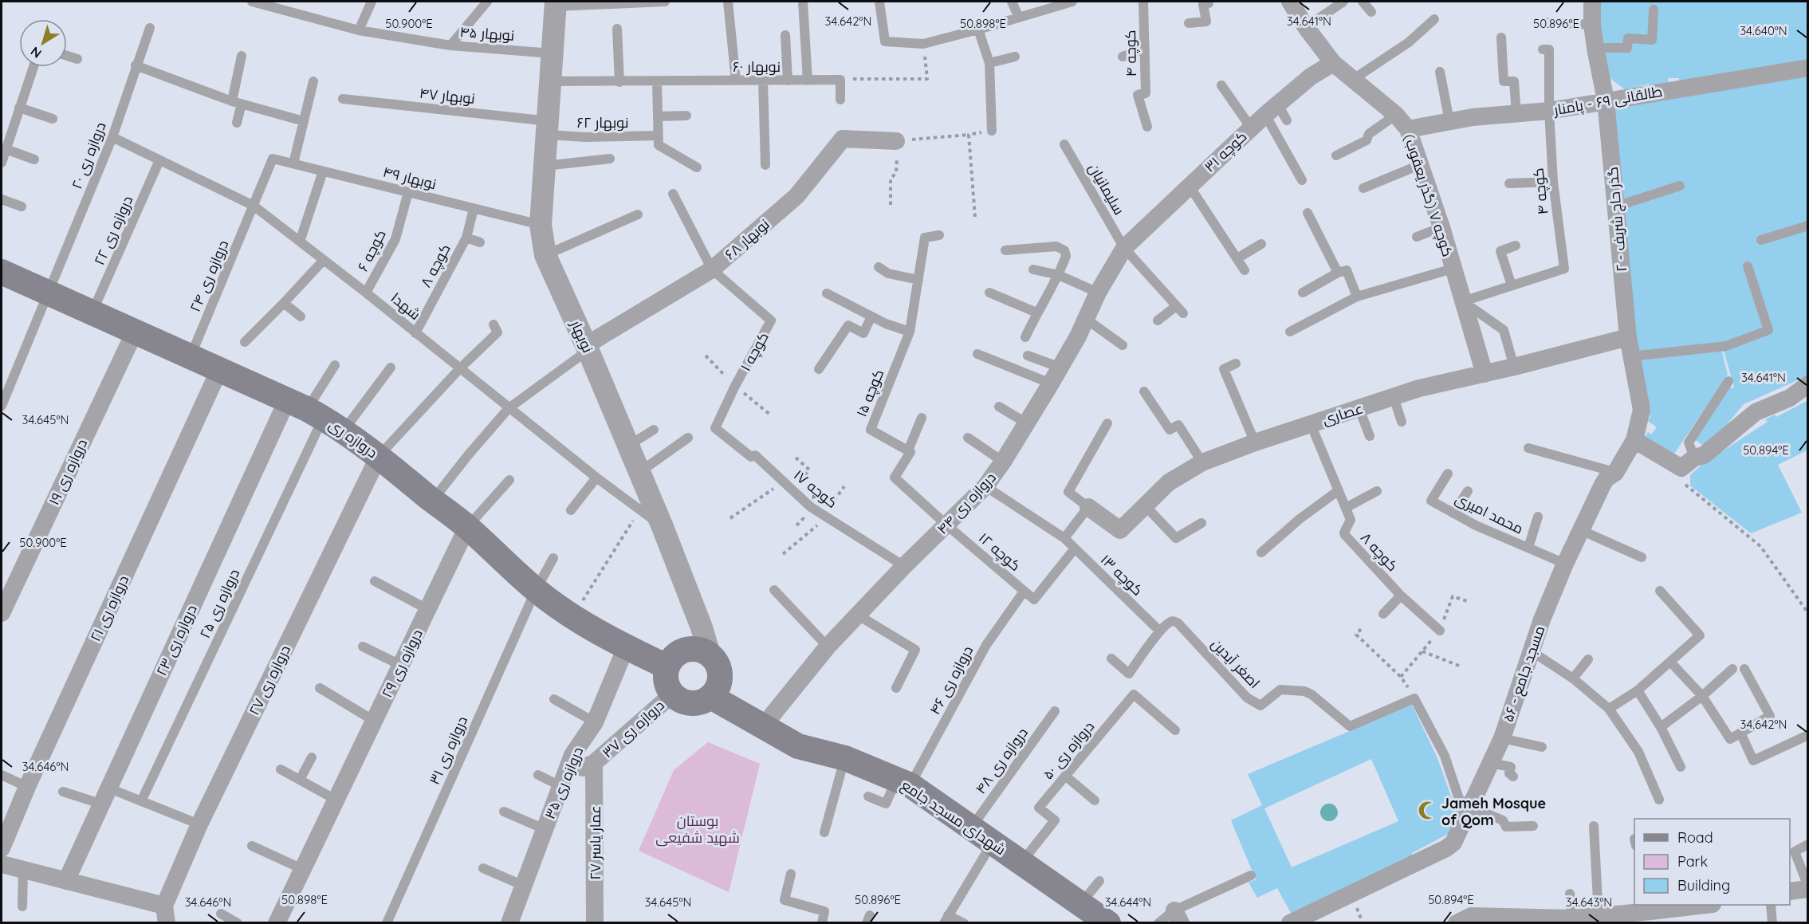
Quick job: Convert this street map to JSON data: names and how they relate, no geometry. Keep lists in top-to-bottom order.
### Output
{
  "streets": {
    "main road": ["دروازه ری", "شهدای مسجد جامع"],
    "street": [
      "طالقانی ۶۹ - پامنار",
      "کوچه ۳۱",
      "کوچه ۷ (گذر یعقوب)",
      "۲ - گذر حاج شریف",
      "نوبهار ۶۸",
      "نوبهار",
      "عصاری",
      "دروازه ری ۱۹",
      "دروازه ری ۴۴",
      "دروازه ری ۲۱",
      "دروازه ری ۲۳",
      "دروازه ری ۲۹",
      "۵۶ - مسجد جامع",
      "دروازه ری ۲۷",
      "دروازه ری ۳۷",
      "دروازه ری ۳۵",
      "عمار یاسر ۲۷"
    ],
    "lane": [
      "نوبهار ۴۵",
      "کوچه ۴",
      "نوبهار ۶۰",
      "نوبهار ۴۷",
      "نوبهار ۶۲",
      "دروازه ری ۲۰",
      "نوبهار ۴۹",
      "سلیمانیان",
      "دروازه ری ۲۲",
      "کوچه ۶",
      "کوچه ۸",
      "دروازه ری ۲۴",
      "شهدا",
      "کوچه ۱",
      "کوچه ۱۵",
      "کوچه ۱۷",
      "محمد امیری",
      "کوچه ۱۲",
      "کوچه ۱۳",
      "دروازه ری ۲۵",
      "اصغر آیدین",
      "دروازه ری ۴۶",
      "دروازه ری ۳۱",
      "دروازه ری ۵۰",
      "دروازه ری ۴۸"
    ]
  },
  "crossings": [
    ["نوبهار ۴۵", "نوبهار"],
    ["کوچه ۴", "طالقانی ۶۹ - پامنار"],
    ["نوبهار ۶۰", "نوبهار"],
    ["نوبهار ۴۷", "نوبهار ۶۲"],
    ["نوبهار ۴۷", "نوبهار"],
    ["طالقانی ۶۹ - پامنار", "کوچه ۷ (گذر یعقوب)"],
    ["طالقانی ۶۹ - پامنار", "۲ - گذر حاج شریف"],
    ["نوبهار ۶۲", "نوبهار"],
    ["کوچه ۳۱", "سلیمانیان"],
    ["کوچه ۳۱", "کوچه ۷ (گذر یعقوب)"],
    ["کوچه ۳۱", "دروازه ری ۴۴"],
    ["دروازه ری ۲۰", "شهدا"],
    ["دروازه ری ۲۰", "دروازه ری"],
    ["نوبهار ۴۹", "کوچه ۶"],
    ["نوبهار ۴۹", "کوچه ۸"],
    ["نوبهار ۴۹", "دروازه ری ۲۴"],
    ["نوبهار ۴۹", "نوبهار"],
    ["سلیمانیان", "دروازه ری ۴۴"],
    ["کوچه ۷ (گذر یعقوب)", "عصاری"],
    ["۲ - گذر حاج شریف", "عصاری"],
    ["۲ - گذر حاج شریف", "۵۶ - مسجد جامع"],
    ["دروازه ری ۲۲", "شهدا"],
    ["دروازه ری ۲۲", "دروازه ری"],
    ["نوبهار ۶۸", "نوبهار"],
    ["نوبهار ۶۸", "کوچه ۱"],
    ["کوچه ۶", "شهدا"],
    ["کوچه ۸", "شهدا"],
    ["کوچه ۸", "عصاری"],
    ["دروازه ری ۲۴", "شهدا"],
    ["دروازه ری ۲۴", "دروازه ری"],
    ["شهدا", "نوبهار"],
    ["نوبهار", "دروازه ری"],
    ["نوبهار", "دروازه ری ۳۷"],
    ["نوبهار", "شهدای مسجد جامع"],
    ["کوچه ۱", "کوچه ۱۷"],
    ["عصاری", "۵۶ - مسجد جامع"],
    ["دروازه ری", "دروازه ری ۱۹"],
    ["دروازه ری", "دروازه ری ۲۵"],
    ["دروازه ری", "دروازه ری ۲۱"],
    ["دروازه ری", "دروازه ری ۲۳"],
    ["دروازه ری", "دروازه ری ۲۹"],
    ["دروازه ری", "دروازه ری ۲۷"],
    ["دروازه ری", "دروازه ری ۳۷"],
    ["دروازه ری", "دروازه ری ۳۱"],
    ["دروازه ری", "دروازه ری ۳۵"],
    ["دروازه ری", "شهدای مسجد جامع"],
    ["کوچه ۱۷", "دروازه ری ۴۴"],
    ["دروازه ری ۴۴", "کوچه ۱۲"],
    ["دروازه ری ۴۴", "کوچه ۱۳"],
    ["دروازه ری ۴۴", "شهدای مسجد جامع"],
    ["محمد امیری", "۵۶ - مسجد جامع"],
    ["کوچه ۱۲", "کوچه ۱۳"],
    ["کوچه ۱۲", "دروازه ری ۴۶"],
    ["کوچه ۱۳", "اصغر آیدین"],
    ["دروازه ری ۲۵", "دروازه ری ۲۳"],
    ["دروازه ری ۴۶", "شهدای مسجد جامع"],
    ["دروازه ری ۳۷", "دروازه ری ۳۵"],
    ["دروازه ری ۳۷", "شهدای مسجد جامع"],
    ["دروازه ری ۳۷", "عمار یاسر ۲۷"],
    ["دروازه ری ۵۰", "شهدای مسجد جامع"],
    ["دروازه ری ۴۸", "شهدای مسجد جامع"]
  ],
  "parks": ["بوستان شهید شفیعی"],
  "places": {
    "mosque": ["Jameh Mosque of Qom"]
  },
  "legend": ["Road", "Park", "Building"],
  "north": "bottom left",
  "coordinates": [
    "34.642°N",
    "34.641°N",
    "50.900°E",
    "50.898°E",
    "50.896°E",
    "34.640°N",
    "34.645°N",
    "50.894°E",
    "34.646°N",
    "34.644°N",
    "34.643°N"
  ]
}
